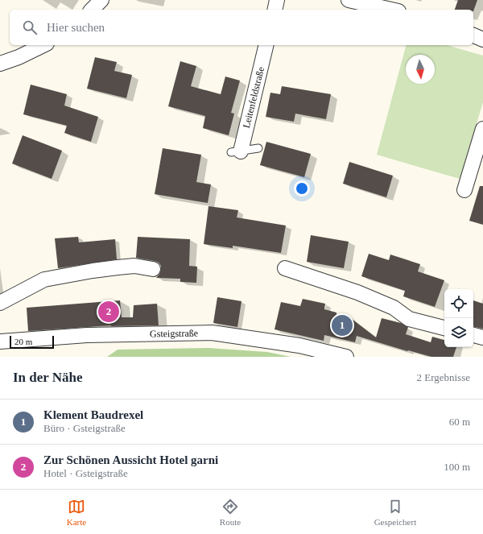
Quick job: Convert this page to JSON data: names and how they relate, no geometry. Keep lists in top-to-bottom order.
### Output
{
  "streets": {
    "street": ["Leitenfeldstraße", "Gsteigstraße"]
  },
  "scale_bar": "20 m",
  "north": "bottom",
  "page": {
    "search": "Hier suchen",
    "pins": ["2", "1"],
    "scale": "20 m",
    "heading": ["In der Nähe", "2 Ergebnisse"],
    "list": [
      {
        "mark": "1",
        "name": "Klement Baudrexel",
        "note": "Büro · Gsteigstraße",
        "value": "60 m"
      },
      {
        "mark": "2",
        "name": "Zur Schönen Aussicht Hotel garni",
        "note": "Hotel · Gsteigstraße",
        "value": "100 m"
      }
    ],
    "nav": ["Karte", "Route", "Gespeichert"]
  }
}
